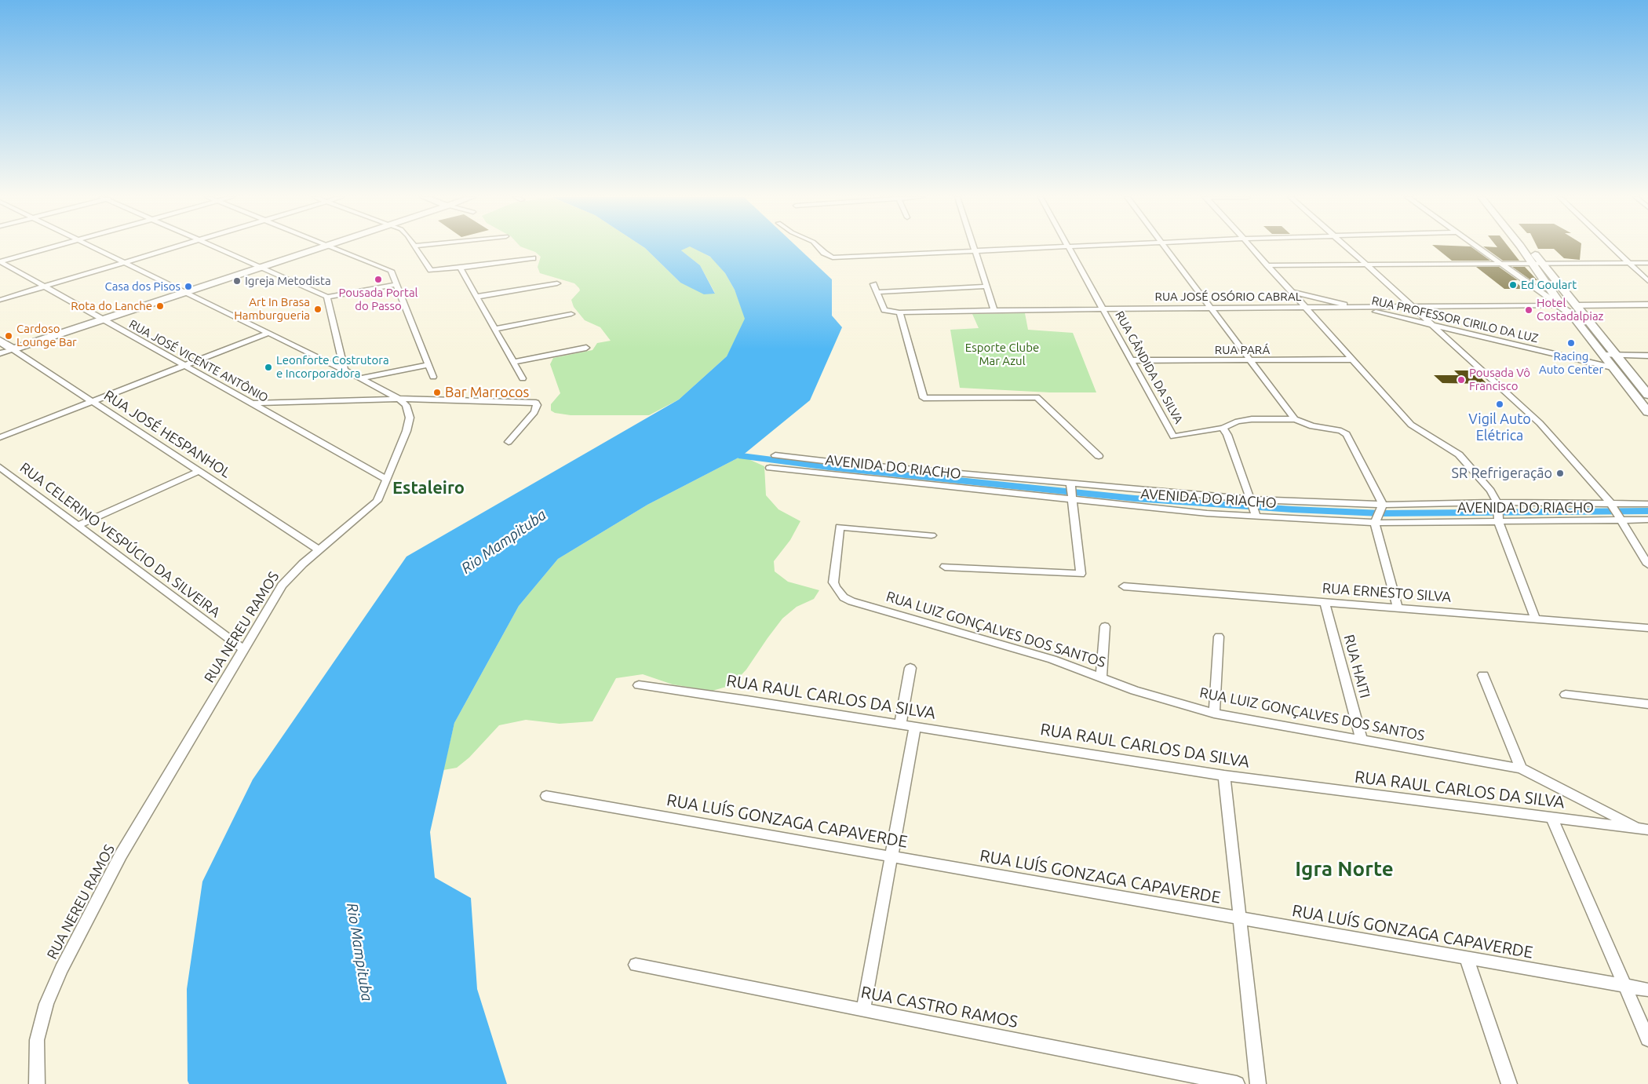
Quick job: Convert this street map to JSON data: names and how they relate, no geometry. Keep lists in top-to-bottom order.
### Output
{
  "streets": {
    "main road": ["RUA JOSÉ HESPANHOL"],
    "street": [
      "RUA JOSÉ OSÓRIO CABRAL",
      "RUA PROFESSOR CIRILO DA LUZ",
      "RUA PARÁ",
      "RUA JOSÉ VICENTE ANTÔNIO",
      "RUA CÂNDIDA DA SILVA",
      "AVENIDA DO RIACHO",
      "RUA CELERINO VESPÚCIO DA SILVEIRA",
      "RUA ERNESTO SILVA",
      "RUA NEREU RAMOS",
      "RUA LUIZ GONÇALVES DOS SANTOS",
      "RUA HAITI",
      "RUA RAUL CARLOS DA SILVA",
      "RUA LUÍS GONZAGA CAPAVERDE",
      "RUA CASTRO RAMOS"
    ]
  },
  "crossings": [
    ["RUA JOSÉ OSÓRIO CABRAL", "RUA PROFESSOR CIRILO DA LUZ"],
    ["RUA JOSÉ OSÓRIO CABRAL", "RUA CÂNDIDA DA SILVA"],
    ["RUA PARÁ", "RUA CÂNDIDA DA SILVA"],
    ["RUA JOSÉ VICENTE ANTÔNIO", "RUA NEREU RAMOS"],
    ["RUA JOSÉ HESPANHOL", "RUA NEREU RAMOS"],
    ["RUA CELERINO VESPÚCIO DA SILVEIRA", "RUA NEREU RAMOS"],
    ["RUA ERNESTO SILVA", "RUA HAITI"],
    ["RUA LUIZ GONÇALVES DOS SANTOS", "RUA HAITI"],
    ["RUA LUIZ GONÇALVES DOS SANTOS", "RUA RAUL CARLOS DA SILVA"]
  ],
  "districts": ["Estaleiro", "Igra Norte"],
  "water": ["Rio Mampituba"],
  "parks": ["Esporte Clube Mar Azul"],
  "places": [
    "Pousada Portal do Passo",
    "Igreja Metodista",
    "Ed Goulart",
    "Casa dos Pisos",
    "Rota do Lanche",
    "Art In Brasa Hamburgueria",
    "Hotel Costadalpiaz",
    "Cardoso Lounge Bar",
    "Racing Auto Center",
    "Leonforte Costrutora e Incorporadora",
    "Pousada Vô Francisco",
    "Bar Marrocos",
    "Vigil Auto Elétrica",
    "SR Refrigeração"
  ]
}
